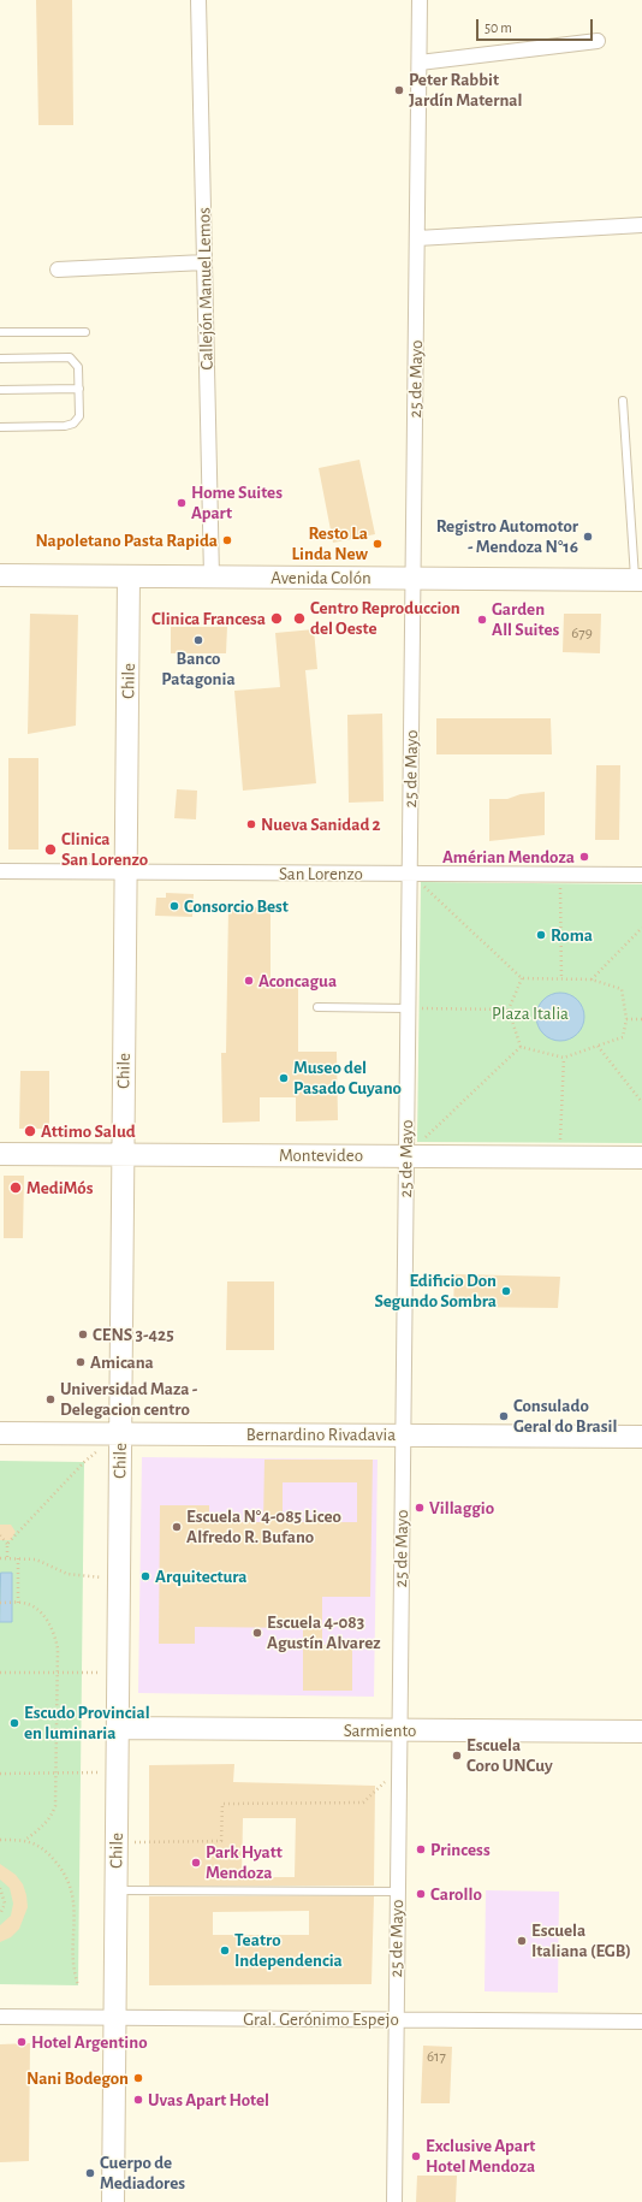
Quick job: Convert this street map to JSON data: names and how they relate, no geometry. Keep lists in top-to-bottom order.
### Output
{
  "streets": {
    "street": [
      "Callejón Manuel Lemos",
      "25 de Mayo",
      "Avenida Colón",
      "Chile",
      "San Lorenzo",
      "Montevideo",
      "Bernardino Rivadavia",
      "Sarmiento",
      "Gral. Gerónimo Espejo"
    ]
  },
  "crossings": [
    ["Callejón Manuel Lemos", "Avenida Colón"],
    ["25 de Mayo", "Avenida Colón"],
    ["25 de Mayo", "San Lorenzo"],
    ["25 de Mayo", "Montevideo"],
    ["25 de Mayo", "Bernardino Rivadavia"],
    ["25 de Mayo", "Sarmiento"],
    ["25 de Mayo", "Gral. Gerónimo Espejo"],
    ["Avenida Colón", "Chile"],
    ["Chile", "San Lorenzo"],
    ["Chile", "Montevideo"],
    ["Chile", "Bernardino Rivadavia"],
    ["Chile", "Sarmiento"],
    ["Chile", "Gral. Gerónimo Espejo"]
  ],
  "parks": ["Plaza Italia"],
  "places": [
    "Peter Rabbit Jardín Maternal",
    "Home Suites Apart",
    "Registro Automotor - Mendoza N°16",
    "Napoletano Pasta Rapida",
    "Resto La Linda New",
    "Clinica Francesa",
    "Centro Reproduccion del Oeste",
    "Garden All Suites",
    "Banco Patagonia",
    "Nueva Sanidad 2",
    "Clinica San Lorenzo",
    "Amérian Mendoza",
    "Consorcio Best",
    "Roma",
    "Aconcagua",
    "Museo del Pasado Cuyano",
    "Attimo Salud",
    "MediMós",
    "Edificio Don Segundo Sombra",
    "CENS 3-425",
    "Amicana",
    "Universidad Maza - Delegacion centro",
    "Consulado Geral do Brasil",
    "Villaggio",
    "Escuela N°4-085 Liceo Alfredo R. Bufano",
    "Arquitectura",
    "Escuela 4-083 Agustín Alvarez",
    "Escudo Provincial en luminaria",
    "Escuela Coro UNCuy",
    "Princess",
    "Park Hyatt Mendoza",
    "Carollo",
    "Escuela Italiana (EGB)",
    "Teatro Independencia",
    "Hotel Argentino",
    "Nani Bodegon",
    "Uvas Apart Hotel",
    "Exclusive Apart Hotel Mendoza",
    "Cuerpo de Mediadores"
  ],
  "house_numbers": ["679", "617"],
  "scale_bar": "50 m"
}
